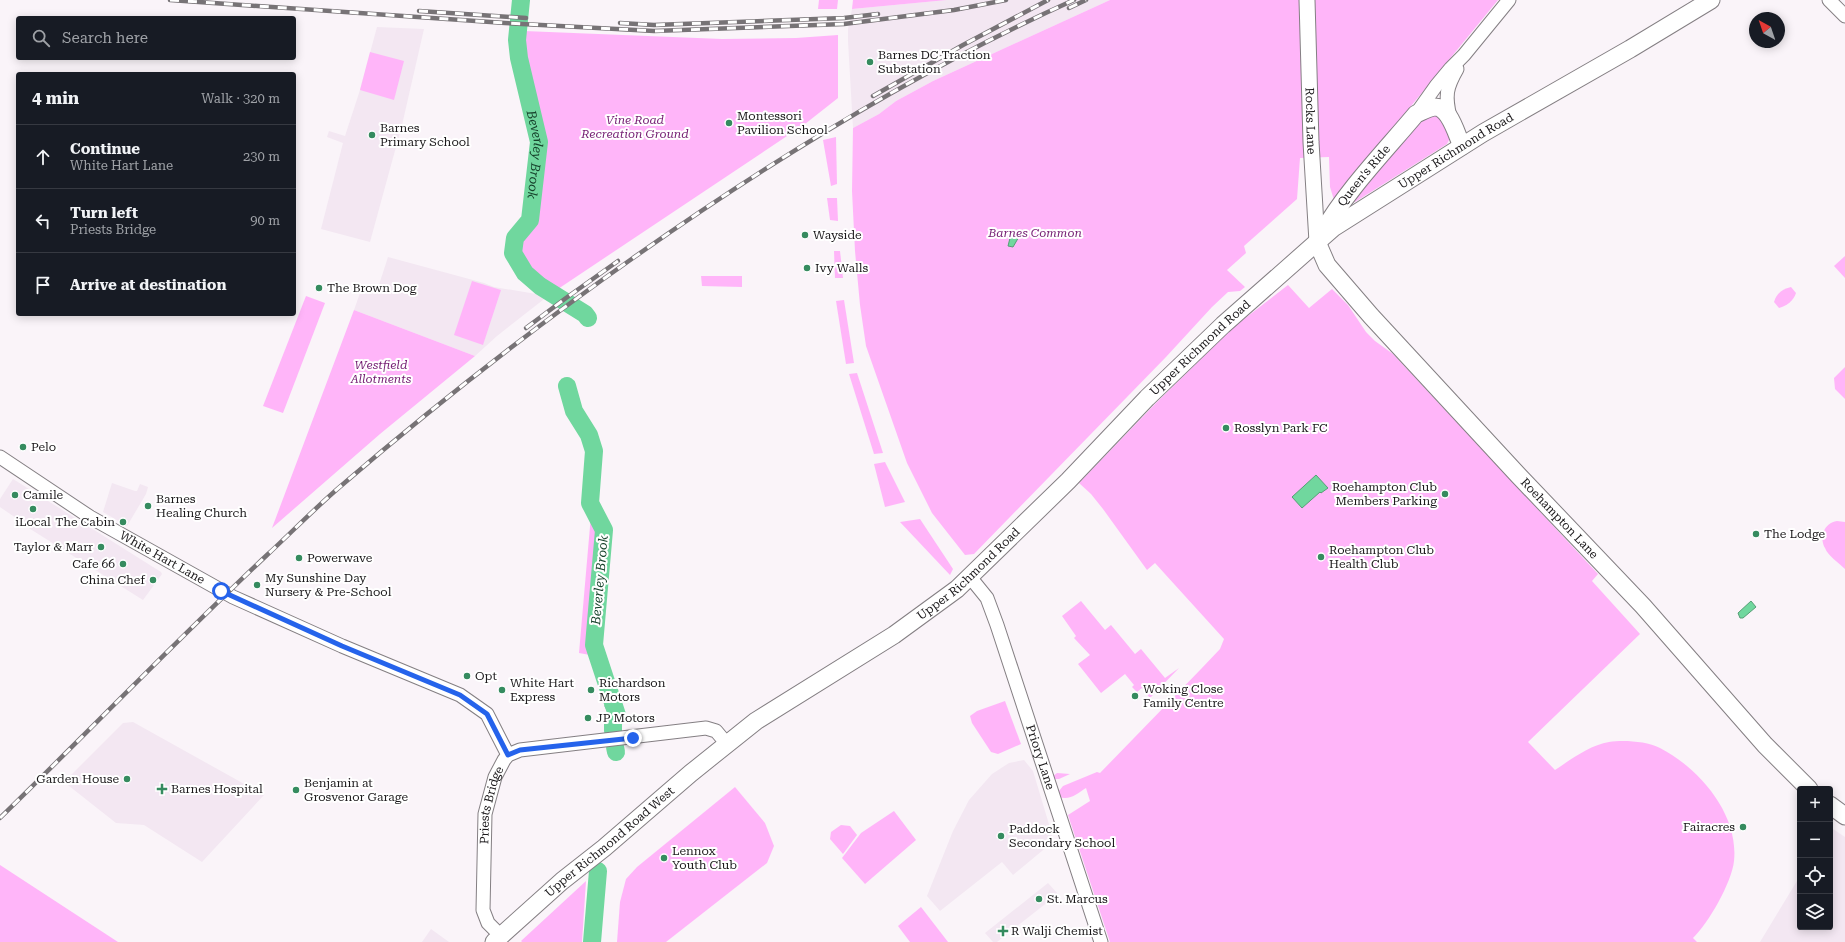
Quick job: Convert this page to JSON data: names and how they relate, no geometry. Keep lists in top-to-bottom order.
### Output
{
  "streets": {
    "highway": [
      "Upper Richmond Road",
      "Queen's Ride",
      "Roehampton Lane",
      "Upper Richmond Road West"
    ],
    "main road": ["Rocks Lane"],
    "street": ["White Hart Lane", "Priory Lane", "Priests Bridge"]
  },
  "crossings": [
    ["Rocks Lane", "Upper Richmond Road"],
    ["Rocks Lane", "Queen's Ride"],
    ["Rocks Lane", "Roehampton Lane"],
    ["Upper Richmond Road", "Queen's Ride"],
    ["Upper Richmond Road", "Roehampton Lane"],
    ["Upper Richmond Road", "Priory Lane"],
    ["Upper Richmond Road", "Priests Bridge"],
    ["Upper Richmond Road", "Upper Richmond Road West"],
    ["Queen's Ride", "Roehampton Lane"],
    ["White Hart Lane", "Priests Bridge"],
    ["Priests Bridge", "Upper Richmond Road West"]
  ],
  "water": ["Beverley Brook"],
  "parks": ["Vine Road Recreation Ground", "Barnes Common", "Westfield Allotments"],
  "places": {
    "other": [
      "Barnes DC Traction Substation",
      "Montessori Pavilion School",
      "Barnes Primary School",
      "Wayside",
      "Ivy Walls",
      "The Brown Dog",
      "Rosslyn Park FC",
      "Pelo",
      "Roehampton Club Members Parking",
      "Camile",
      "Barnes Healing Church",
      "iLocal",
      "The Cabin",
      "The Lodge",
      "Taylor & Marr",
      "Roehampton Club Health Club",
      "Powerwave",
      "Cafe 66",
      "China Chef",
      "My Sunshine Day Nursery & Pre-School",
      "Opt",
      "White Hart Express",
      "Richardson Motors",
      "Woking Close Family Centre",
      "JP Motors",
      "Garden House",
      "Benjamin at Grosvenor Garage",
      "Fairacres",
      "Paddock Secondary School",
      "Lennox Youth Club",
      "St. Marcus"
    ],
    "health": ["Barnes Hospital", "R Walji Chemist"]
  },
  "north": "top left",
  "page": {
    "search": "Search here",
    "heading": ["4 min", "Walk · 320 m"],
    "list": [
      ["Continue", "White Hart Lane", "230 m"],
      ["Turn left", "Priests Bridge", "90 m"],
      "Arrive at destination"
    ],
    "map_buttons": ["+", "−"]
  }
}
